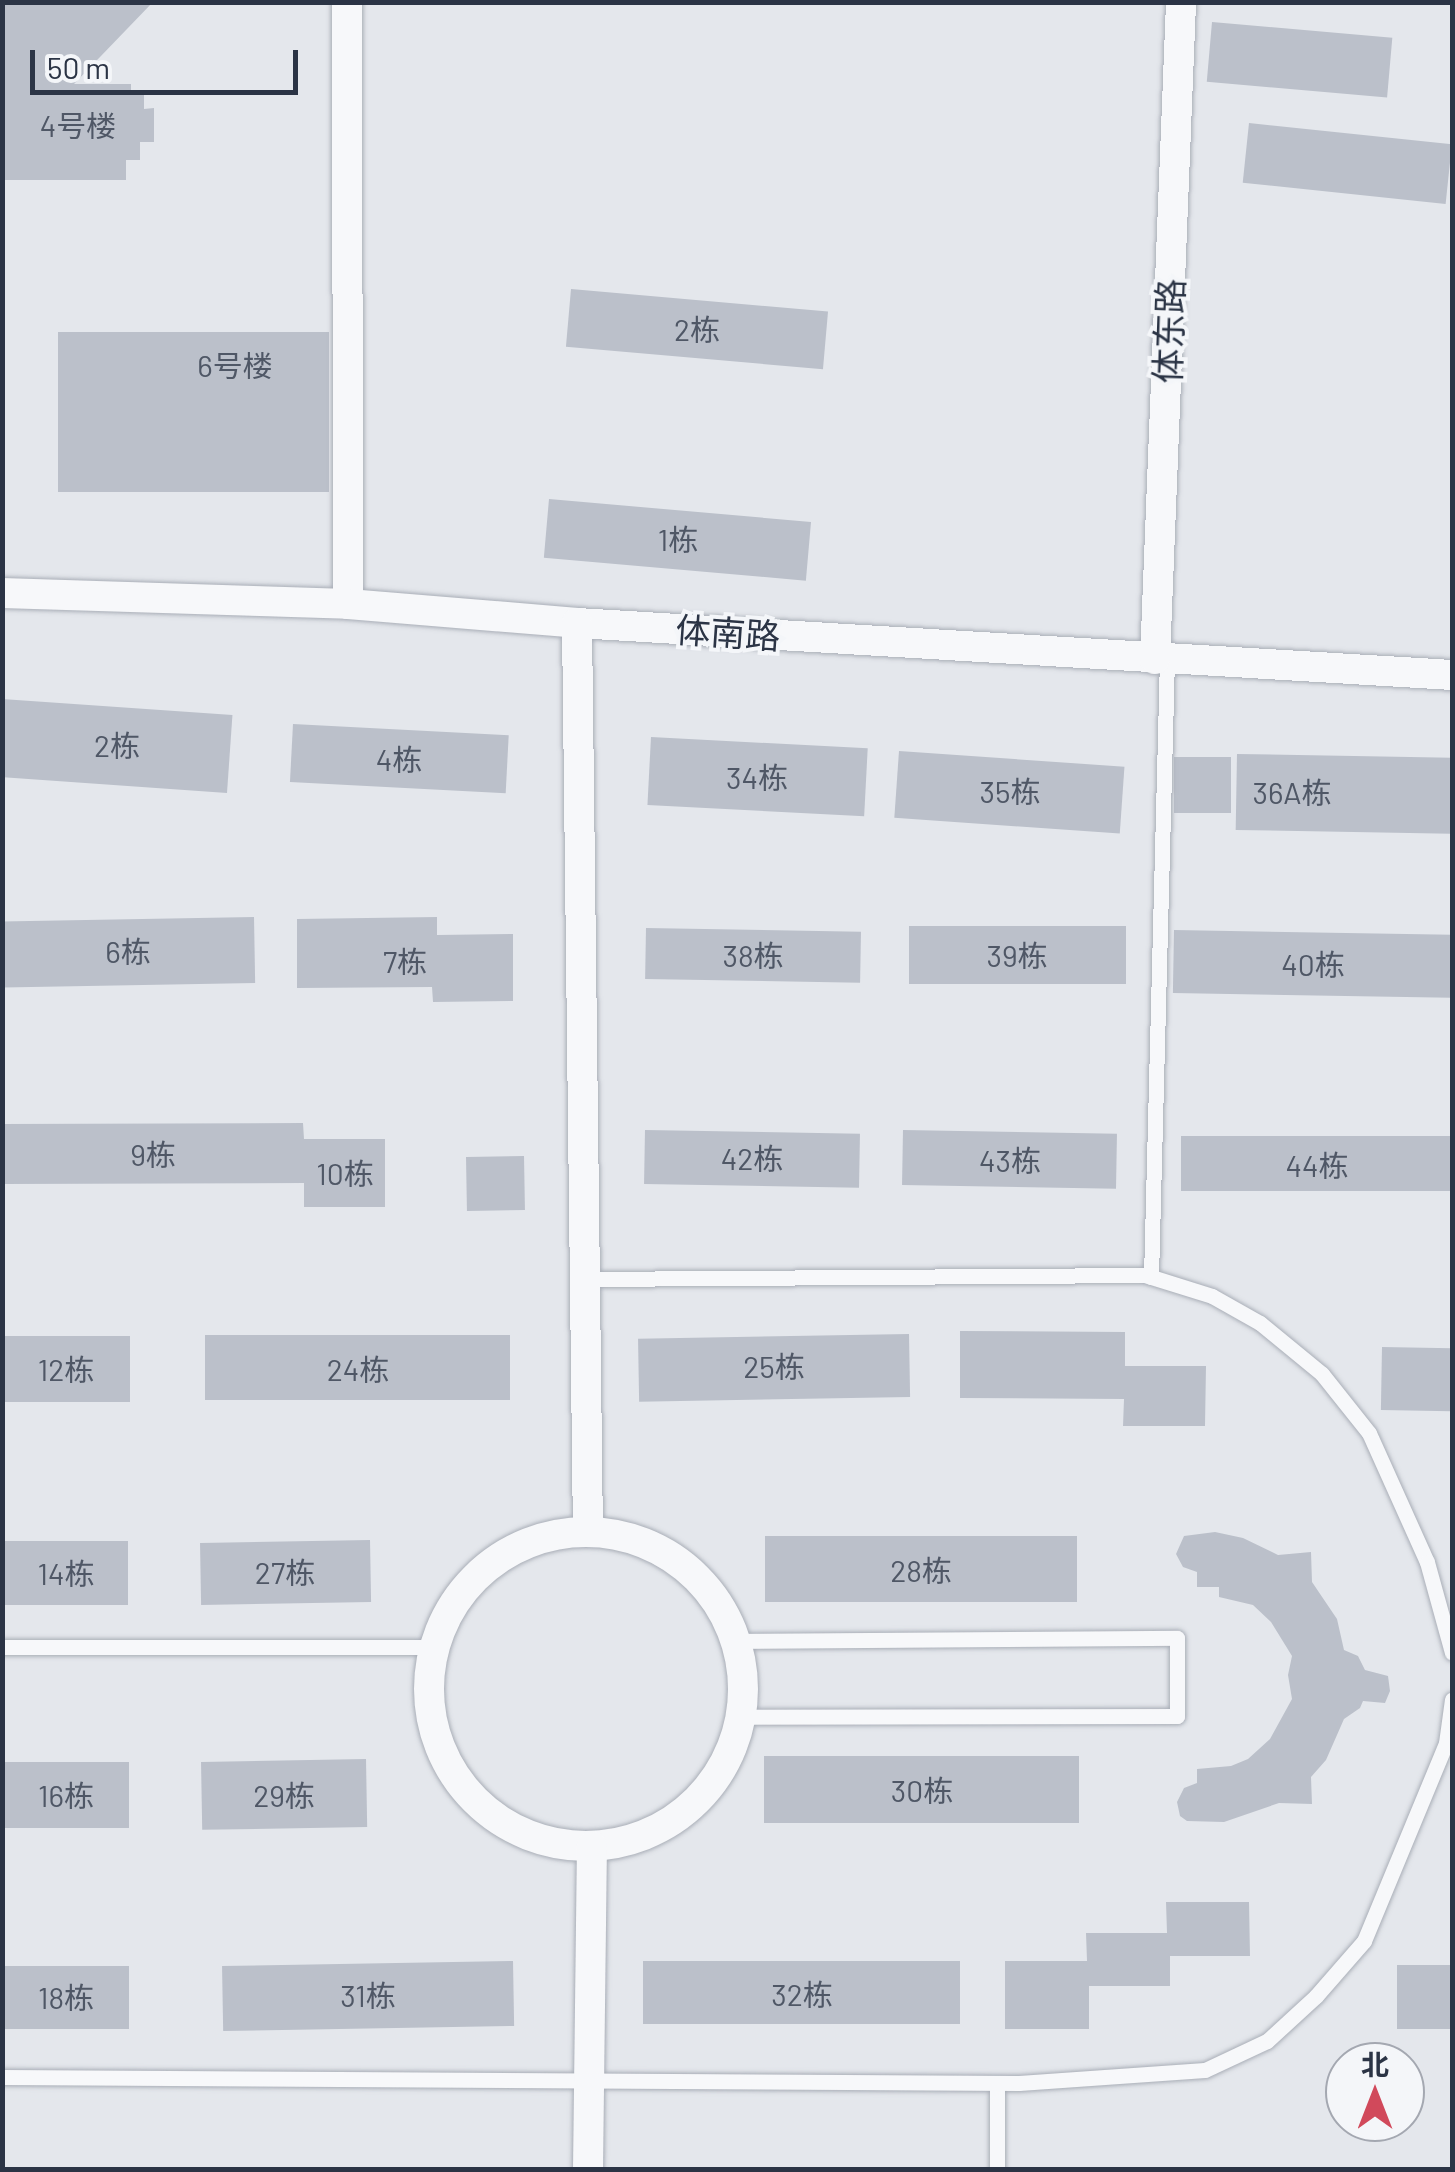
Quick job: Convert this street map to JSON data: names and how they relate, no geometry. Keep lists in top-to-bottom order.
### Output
{
  "streets": {
    "street": ["体东路", "体南路"]
  },
  "crossings": [
    ["体东路", "体南路"]
  ],
  "house_numbers": [
    "4号楼",
    "2栋",
    "6号楼",
    "1栋",
    "2栋",
    "4栋",
    "34栋",
    "35栋",
    "36A栋",
    "6栋",
    "38栋",
    "39栋",
    "7栋",
    "40栋",
    "9栋",
    "42栋",
    "43栋",
    "44栋",
    "10栋",
    "25栋",
    "12栋",
    "24栋",
    "28栋",
    "27栋",
    "14栋",
    "30栋",
    "16栋",
    "29栋",
    "32栋",
    "31栋",
    "18栋"
  ],
  "scale_bar": "50 m",
  "north": "top"
}
